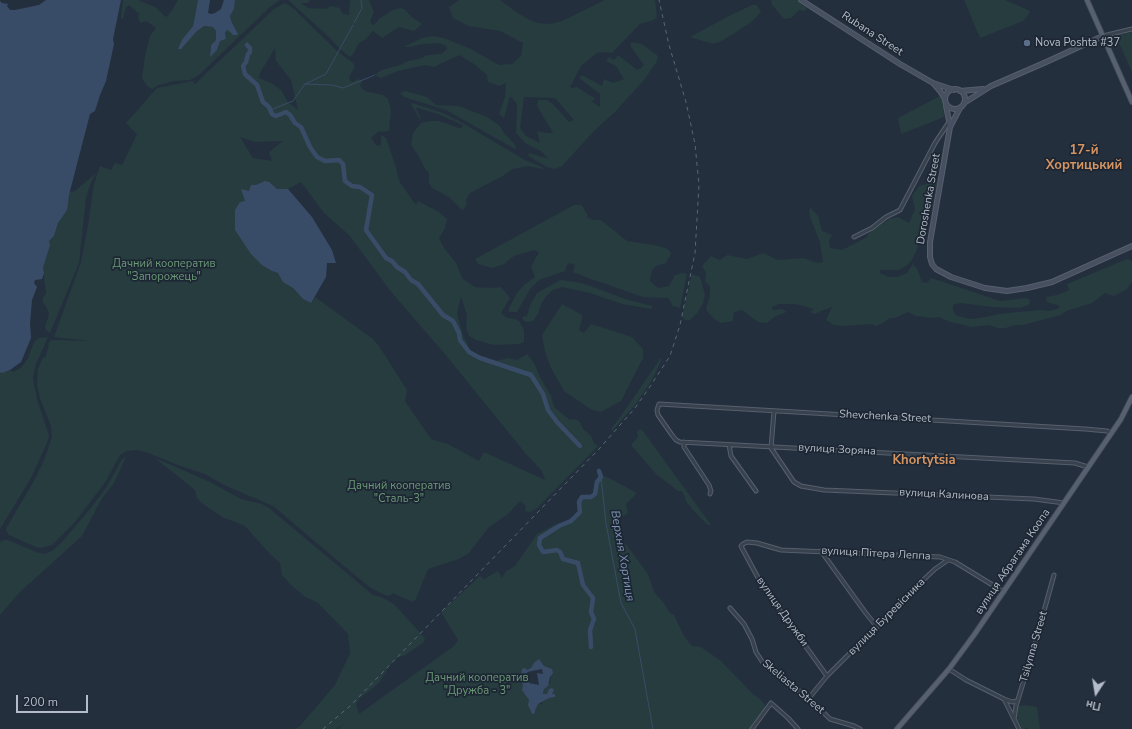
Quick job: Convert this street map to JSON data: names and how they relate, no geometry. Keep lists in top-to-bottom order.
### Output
{
  "streets": {
    "main road": ["вулиця Абрагама Коопа"],
    "street": [
      "Rubana Street",
      "Doroshenka Street",
      "Shevchenka Street",
      "вулиця Зоряна",
      "вулиця Калинова",
      "вулиця Пітера Леппа",
      "вулиця Дружби",
      "вулиця Буревісника",
      "Tsilynna Street",
      "Skeliasta Street"
    ]
  },
  "crossings": [
    ["Rubana Street", "Doroshenka Street"],
    ["Shevchenka Street", "вулиця Зоряна"],
    ["Shevchenka Street", "вулиця Абрагама Коопа"],
    ["вулиця Зоряна", "вулиця Калинова"],
    ["вулиця Зоряна", "вулиця Абрагама Коопа"],
    ["вулиця Калинова", "вулиця Абрагама Коопа"],
    ["вулиця Пітера Леппа", "вулиця Абрагама Коопа"],
    ["вулиця Пітера Леппа", "вулиця Дружби"],
    ["вулиця Пітера Леппа", "вулиця Буревісника"],
    ["вулиця Дружби", "вулиця Буревісника"],
    ["вулиця Буревісника", "Skeliasta Street"]
  ],
  "districts": ["17-й Хортицький", "Khortytsia"],
  "water": ["Верхня Хортиця"],
  "parks": ["Дачний кооператив \"Запорожець\"", "Дачний кооператив \"Сталь-3\"", "Дачний кооператив \"Дружба - 3\""],
  "places": ["Nova Poshta #37"],
  "scale_bar": "200 m",
  "north": "bottom"
}
